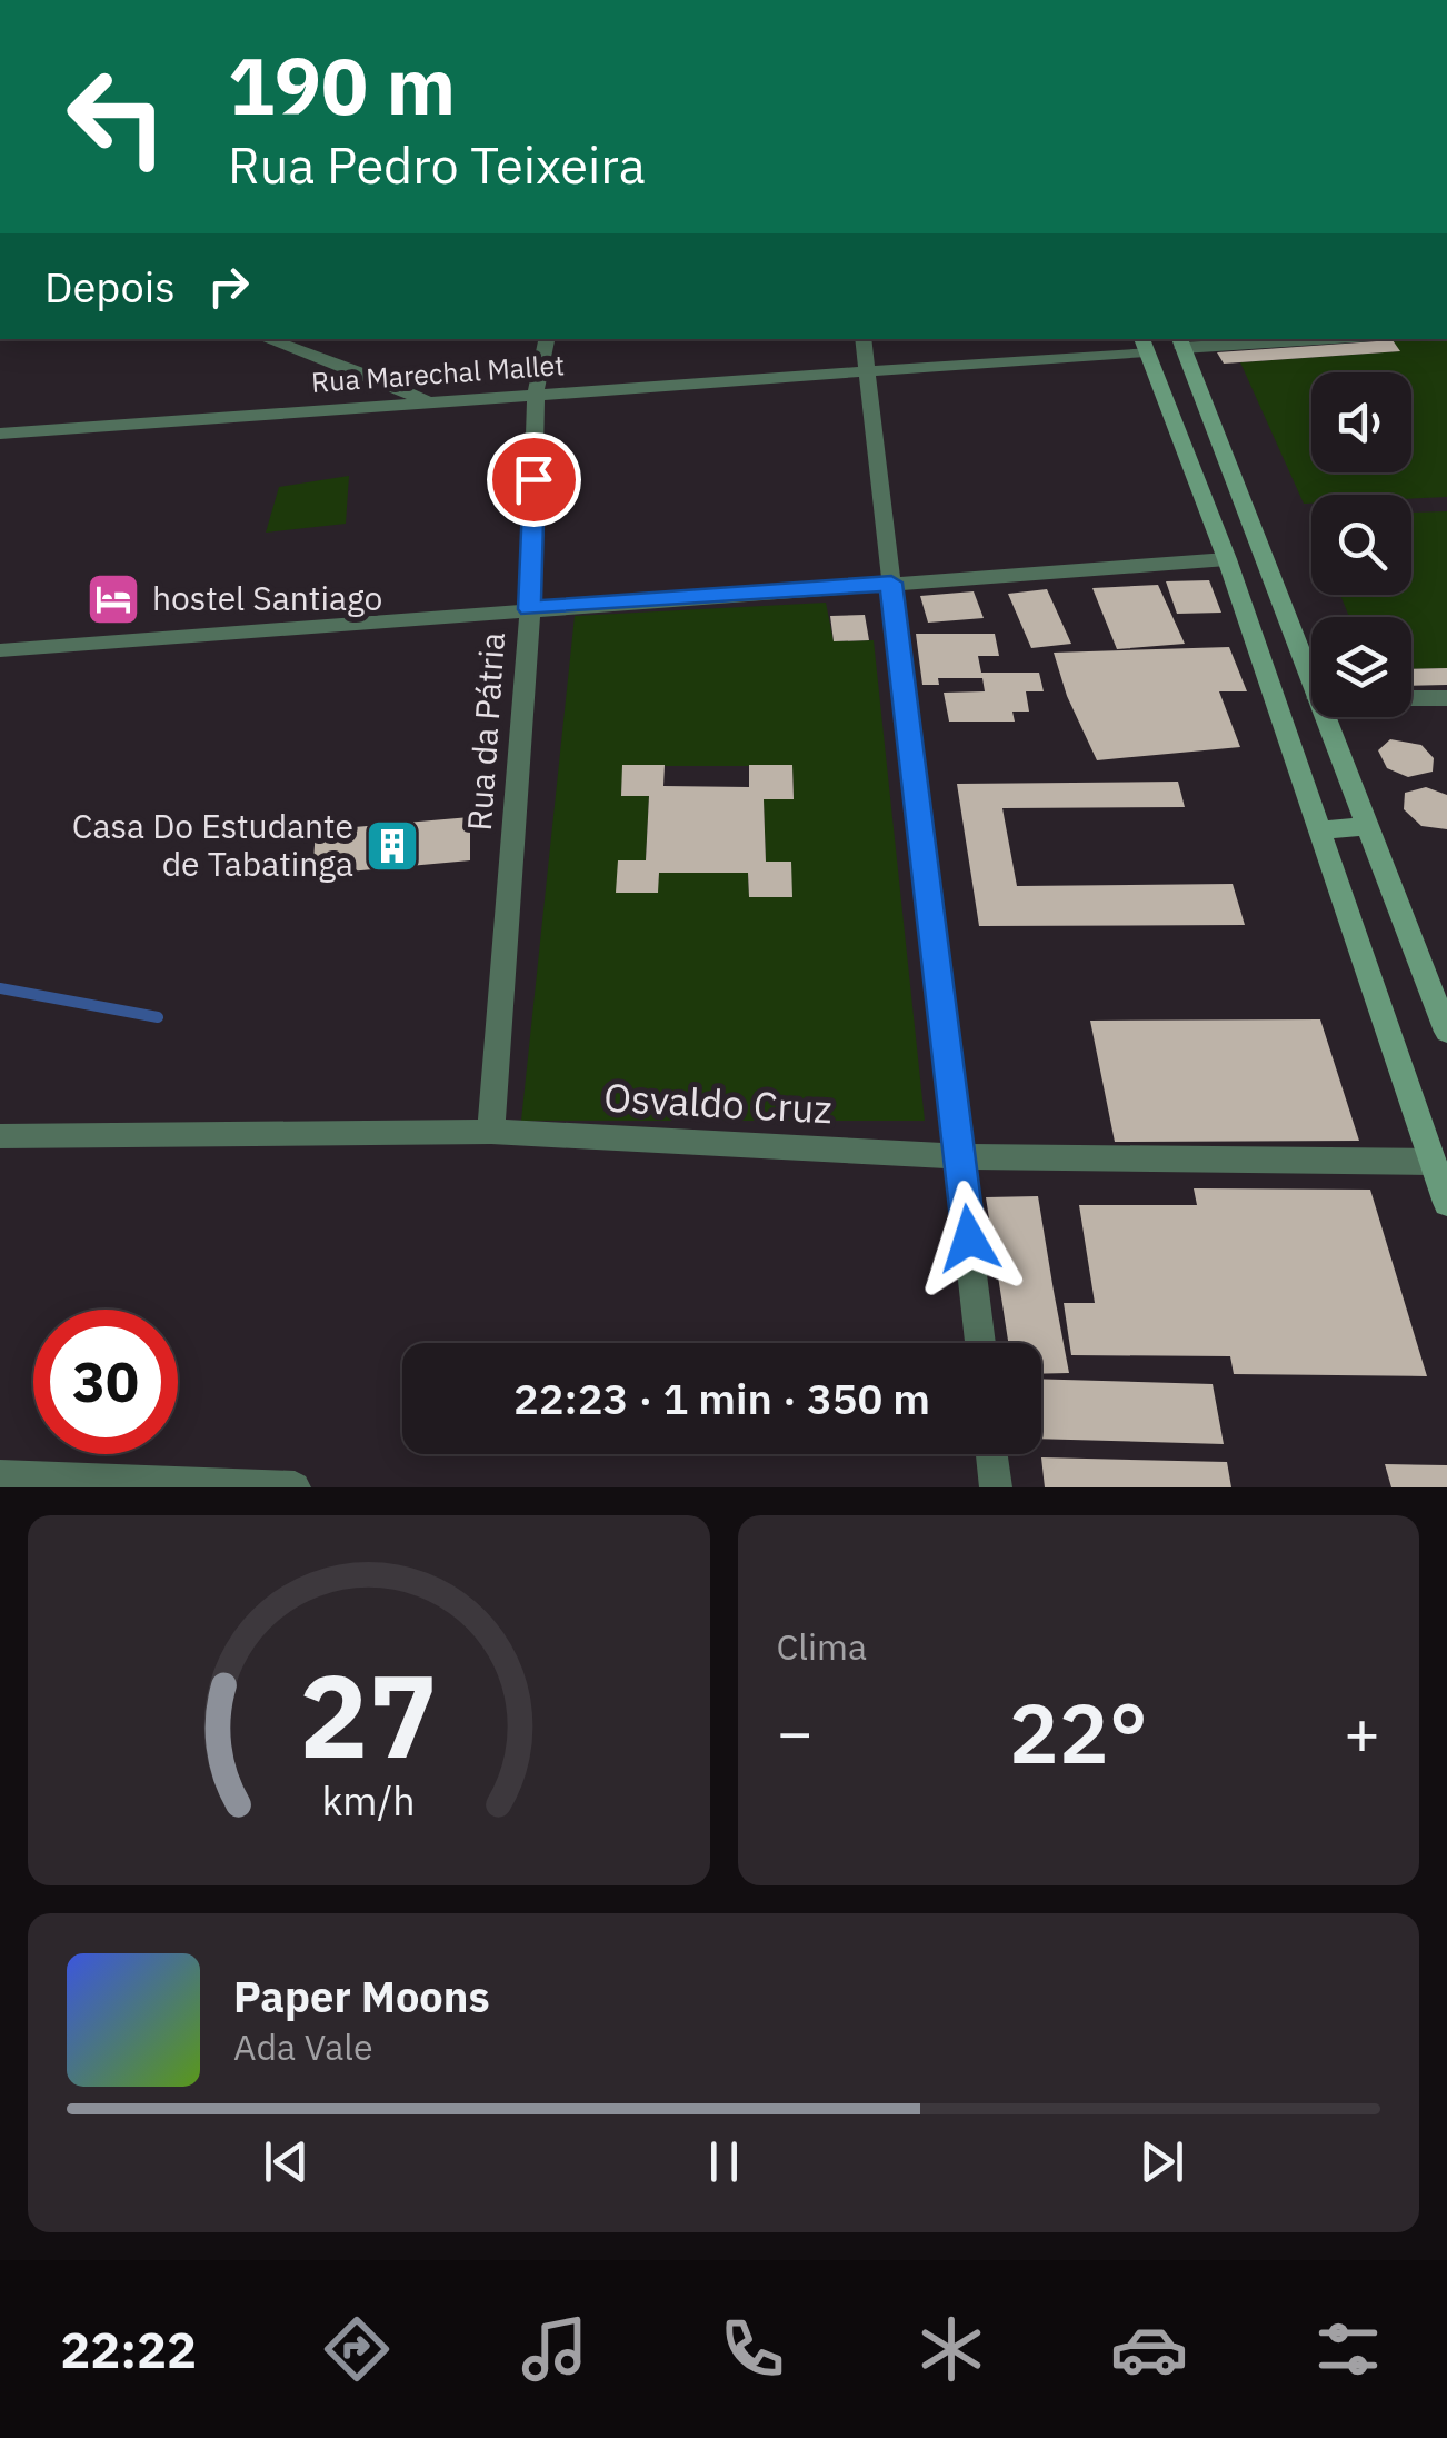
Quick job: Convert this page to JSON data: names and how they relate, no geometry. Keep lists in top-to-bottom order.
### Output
{
  "streets": {
    "street": ["Rua Marechal Mallet", "Rua da Pátria", "Osvaldo Cruz"]
  },
  "crossings": [
    ["Rua Marechal Mallet", "Rua da Pátria"],
    ["Rua da Pátria", "Osvaldo Cruz"]
  ],
  "places": {
    "hotel": ["hostel Santiago"],
    "building": ["Casa Do Estudante de Tabatinga"]
  },
  "page": {
    "turn": ["190 m", "Rua Pedro Teixeira"],
    "then": "Depois",
    "limit": "30",
    "trip": "22:23 · 1 min · 350 m",
    "tile": "Clima",
    "heat": ["−", "22°", "+"],
    "song": ["Paper Moons", "Ada Vale"],
    "tabs": "22:22",
    "gauge": ["27", "km/h"]
  }
}
